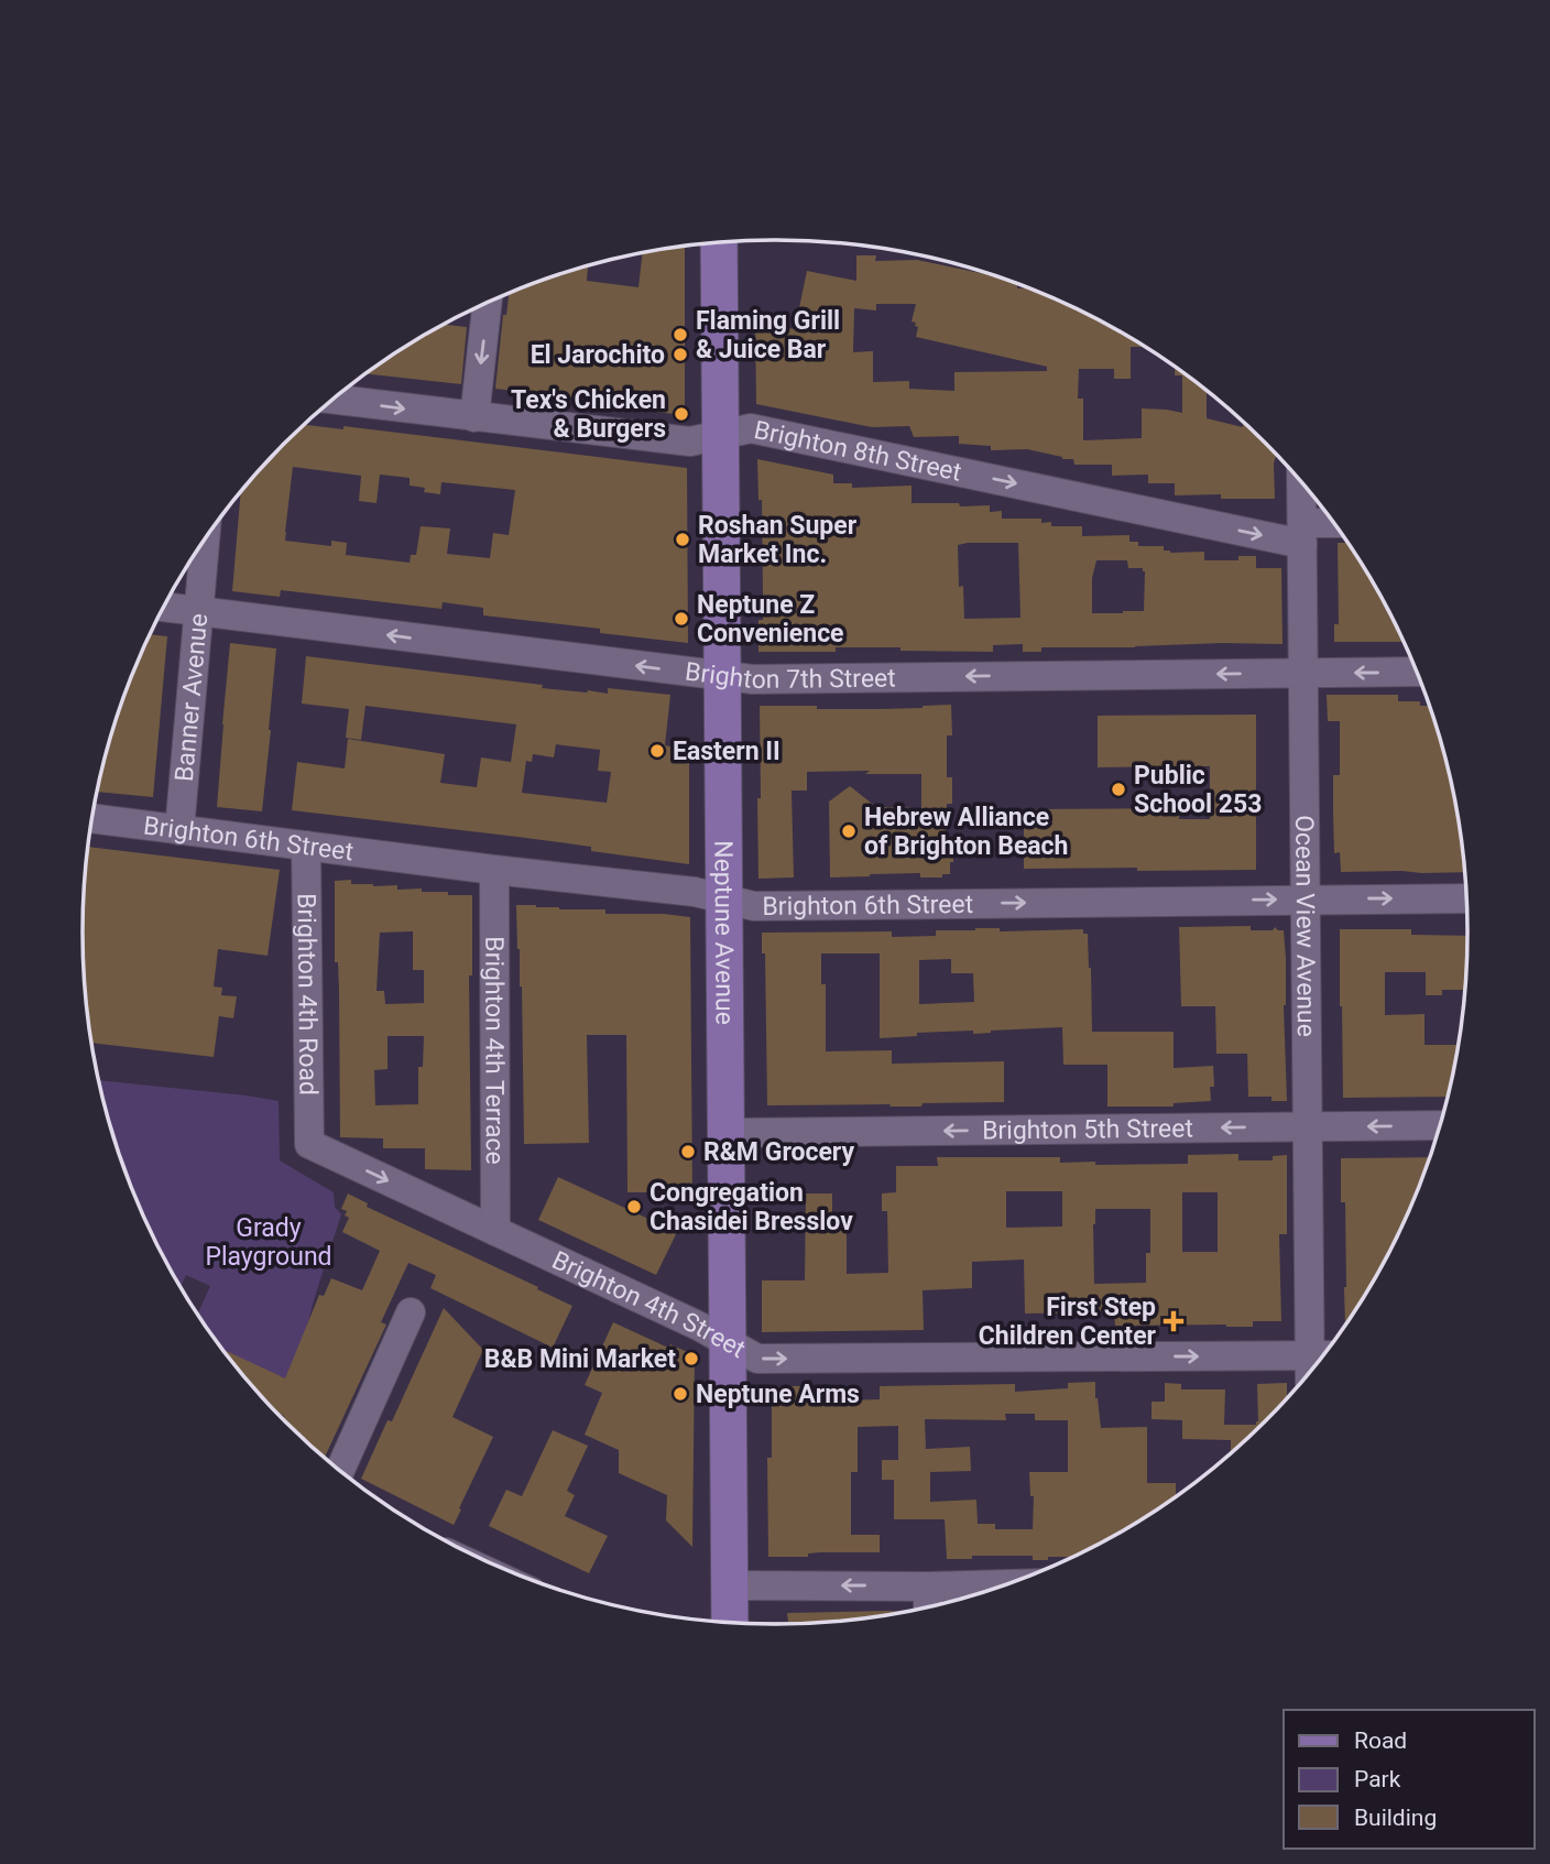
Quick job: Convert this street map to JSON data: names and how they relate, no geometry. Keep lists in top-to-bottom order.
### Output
{
  "streets": {
    "main road": ["Neptune Avenue"],
    "street": [
      "Brighton 8th Street",
      "Brighton 7th Street",
      "Banner Avenue",
      "Brighton 6th Street",
      "Ocean View Avenue",
      "Brighton 4th Road",
      "Brighton 4th Terrace",
      "Brighton 5th Street",
      "Brighton 4th Street"
    ]
  },
  "crossings": [
    ["Brighton 8th Street", "Ocean View Avenue"],
    ["Brighton 8th Street", "Neptune Avenue"],
    ["Brighton 7th Street", "Banner Avenue"],
    ["Brighton 7th Street", "Ocean View Avenue"],
    ["Brighton 7th Street", "Neptune Avenue"],
    ["Banner Avenue", "Brighton 6th Street"],
    ["Brighton 6th Street", "Ocean View Avenue"],
    ["Brighton 6th Street", "Neptune Avenue"],
    ["Brighton 6th Street", "Brighton 4th Road"],
    ["Brighton 6th Street", "Brighton 4th Terrace"],
    ["Ocean View Avenue", "Brighton 5th Street"],
    ["Ocean View Avenue", "Brighton 4th Street"],
    ["Neptune Avenue", "Brighton 5th Street"],
    ["Neptune Avenue", "Brighton 4th Street"],
    ["Brighton 4th Road", "Brighton 4th Street"],
    ["Brighton 4th Terrace", "Brighton 4th Street"]
  ],
  "one_way": [
    "Brighton 8th Street",
    "Brighton 7th Street",
    "Brighton 6th Street",
    "Brighton 5th Street"
  ],
  "parks": ["Grady Playground"],
  "places": {
    "other": [
      "Flaming Grill & Juice Bar",
      "El Jarochito",
      "Tex's Chicken & Burgers",
      "Roshan Super Market Inc.",
      "Neptune Z Convenience",
      "Eastern II",
      "Public School 253",
      "Hebrew Alliance of Brighton Beach",
      "R&M Grocery",
      "Congregation Chasidei Bresslov",
      "B&B Mini Market",
      "Neptune Arms"
    ],
    "health": ["First Step Children Center"]
  },
  "legend": ["Road", "Park", "Building"]
}
